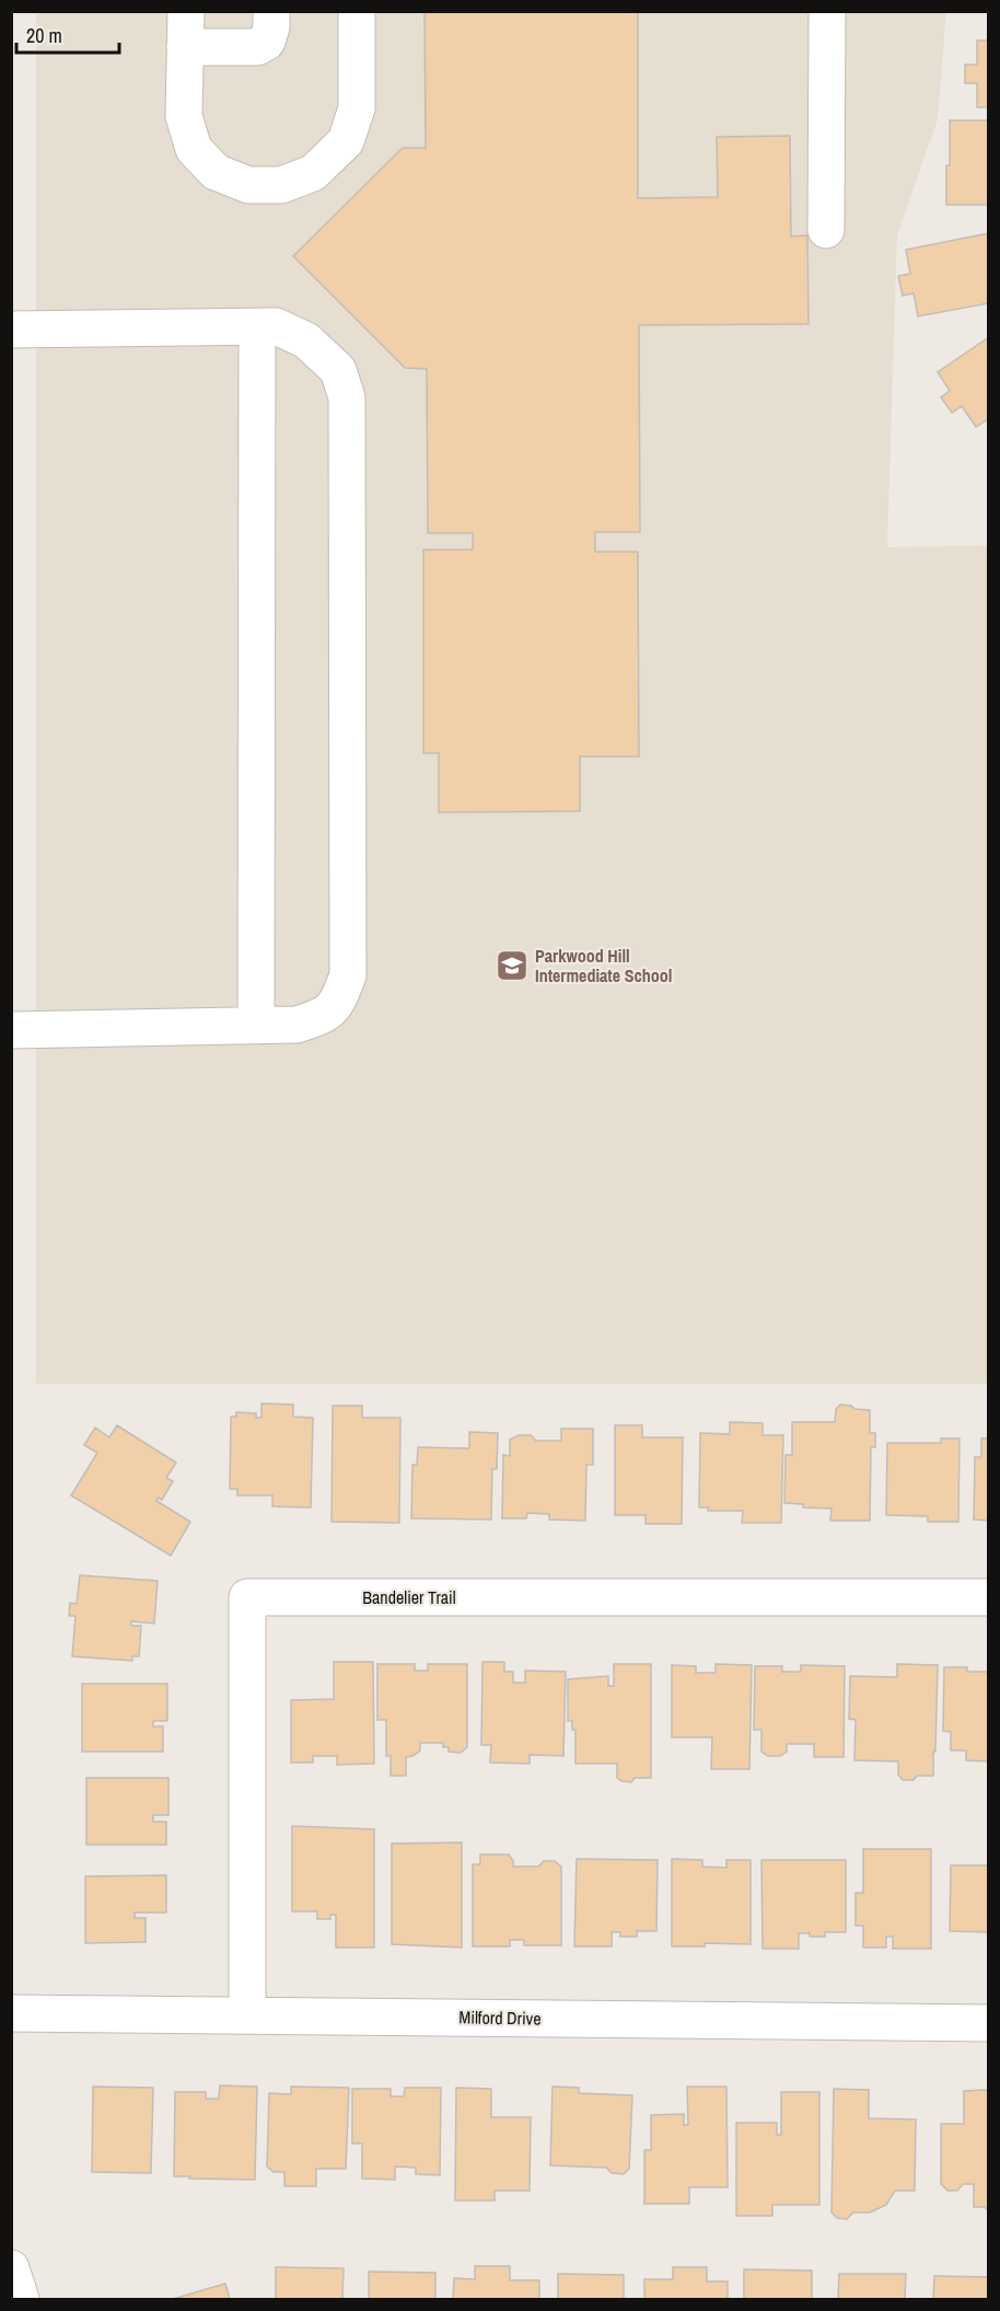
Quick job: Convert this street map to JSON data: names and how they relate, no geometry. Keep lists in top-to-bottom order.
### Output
{
  "streets": {
    "street": ["Bandelier Trail", "Milford Drive"]
  },
  "crossings": [
    ["Bandelier Trail", "Milford Drive"]
  ],
  "places": {
    "school or university": ["Parkwood Hill Intermediate School"]
  },
  "scale_bar": "20 m"
}
